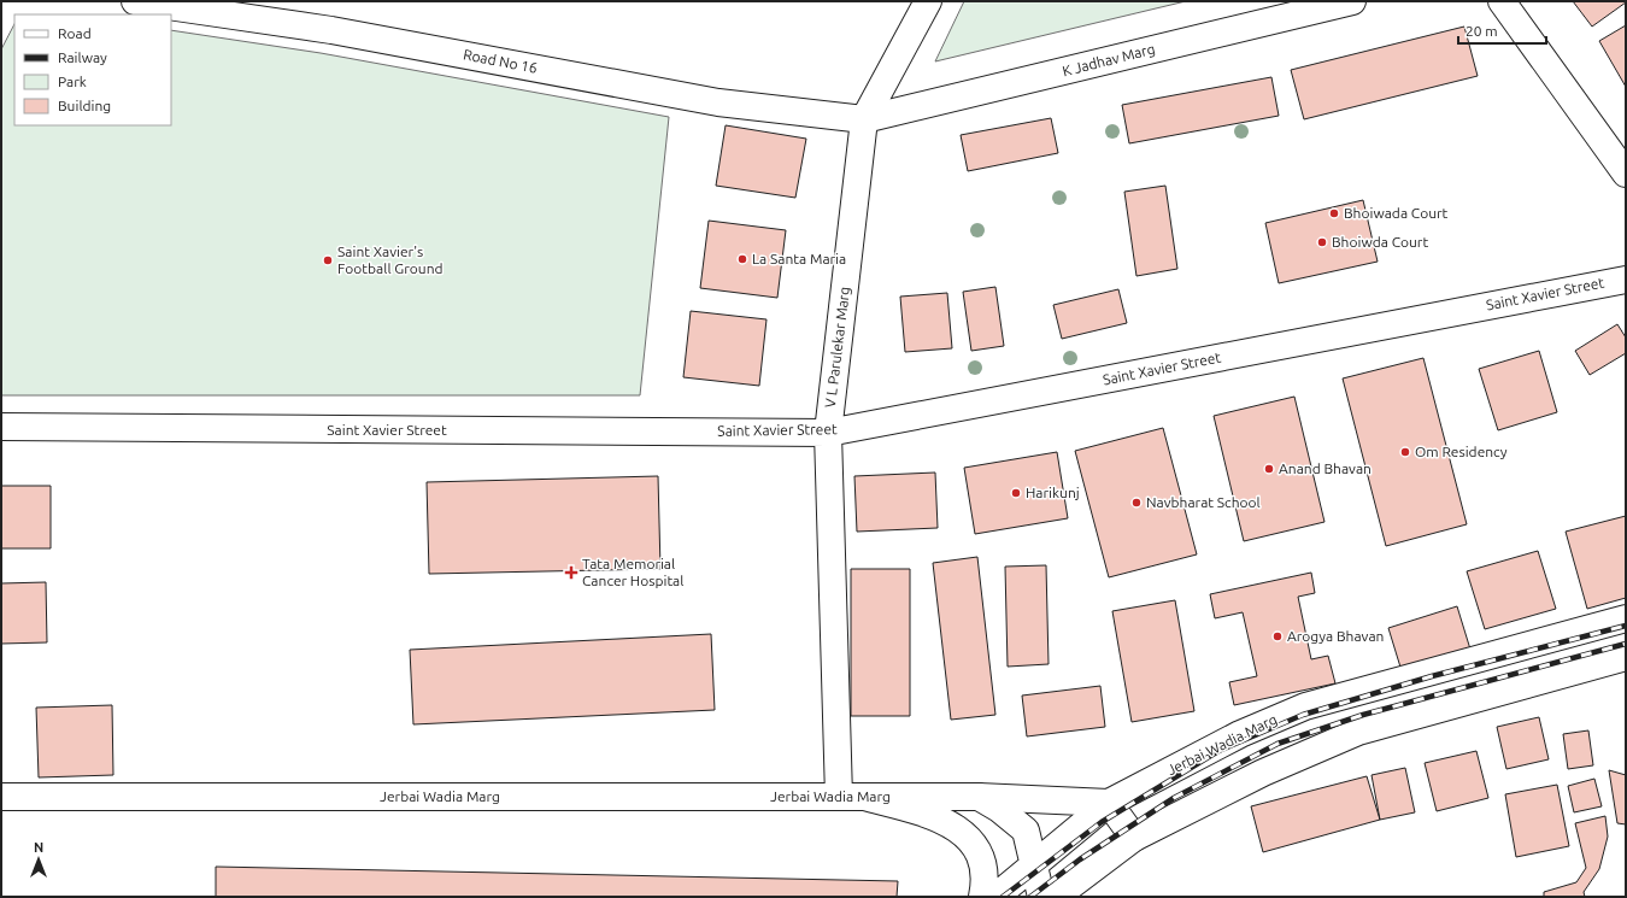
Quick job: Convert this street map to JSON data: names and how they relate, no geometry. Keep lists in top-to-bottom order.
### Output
{
  "streets": {
    "street": [
      "K Jadhav Marg",
      "Road No 16",
      "Saint Xavier Street",
      "V L Parulekar Marg",
      "Jerbai Wadia Marg"
    ]
  },
  "crossings": [
    ["K Jadhav Marg", "Road No 16"],
    ["K Jadhav Marg", "V L Parulekar Marg"],
    ["Road No 16", "V L Parulekar Marg"],
    ["Saint Xavier Street", "V L Parulekar Marg"],
    ["V L Parulekar Marg", "Jerbai Wadia Marg"]
  ],
  "places": {
    "other": [
      "Bhoiwada Court",
      "Bhoiwda Court",
      "La Santa Maria",
      "Saint Xavier's Football Ground",
      "Om Residency",
      "Anand Bhavan",
      "Harikunj",
      "Navbharat School",
      "Arogya Bhavan"
    ],
    "health": ["Tata Memorial Cancer Hospital"]
  },
  "legend": [
    "Road",
    "Railway",
    "Park",
    "Building"
  ],
  "scale_bar": "20 m",
  "north": "top"
}
